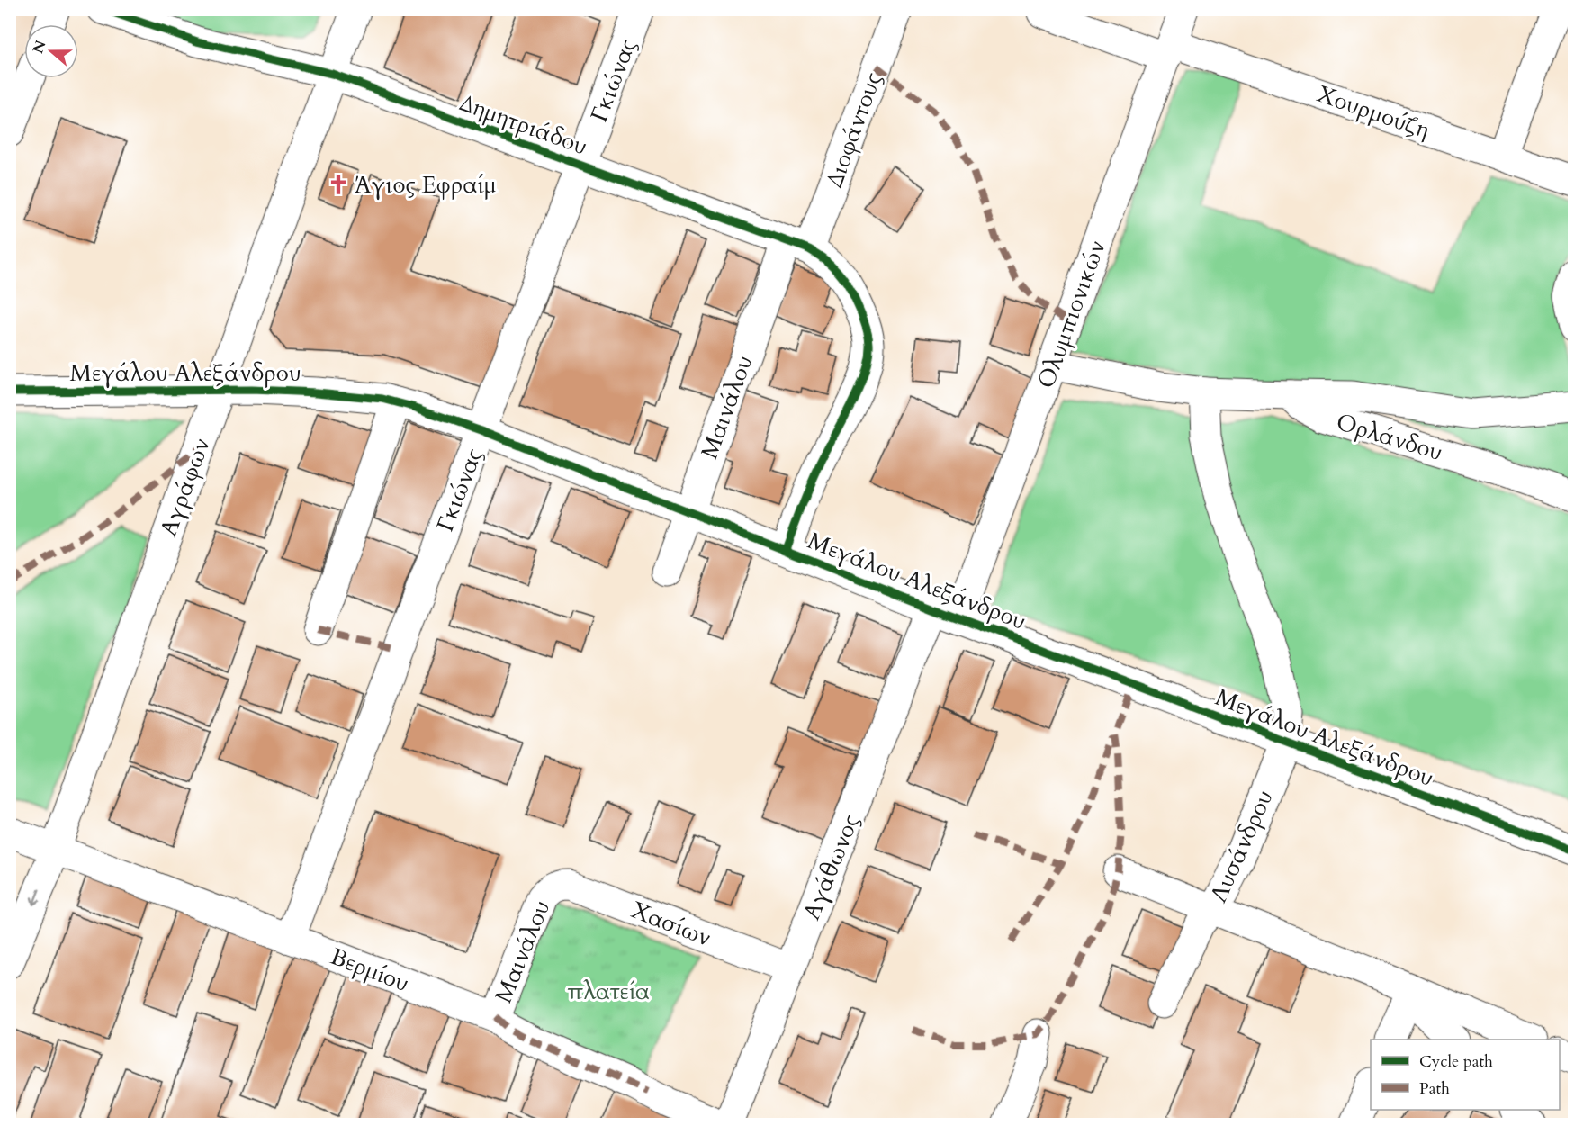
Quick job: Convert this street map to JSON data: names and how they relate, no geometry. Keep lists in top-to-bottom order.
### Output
{
  "streets": {
    "street": [
      "Γκιώνας",
      "Χουρμούζη",
      "Δημητριάδου",
      "Διοφάντους",
      "Ολυμπιονικών",
      "Μεγάλου Αλεξάνδρου",
      "Μαινάλου",
      "Ορλάνδου",
      "Αγράφων",
      "Λυσάνδρου",
      "Αγάθωνος",
      "Χασίων",
      "Βερμίου"
    ]
  },
  "crossings": [
    ["Γκιώνας", "Δημητριάδου"],
    ["Γκιώνας", "Μεγάλου Αλεξάνδρου"],
    ["Γκιώνας", "Βερμίου"],
    ["Χουρμούζη", "Ολυμπιονικών"],
    ["Δημητριάδου", "Διοφάντους"],
    ["Δημητριάδου", "Μεγάλου Αλεξάνδρου"],
    ["Δημητριάδου", "Μαινάλου"],
    ["Δημητριάδου", "Αγράφων"],
    ["Διοφάντους", "Μαινάλου"],
    ["Ολυμπιονικών", "Μεγάλου Αλεξάνδρου"],
    ["Ολυμπιονικών", "Αγάθωνος"],
    ["Μεγάλου Αλεξάνδρου", "Μαινάλου"],
    ["Μεγάλου Αλεξάνδρου", "Αγράφων"],
    ["Μεγάλου Αλεξάνδρου", "Λυσάνδρου"],
    ["Μεγάλου Αλεξάνδρου", "Αγάθωνος"],
    ["Μαινάλου", "Χασίων"],
    ["Μαινάλου", "Βερμίου"],
    ["Αγράφων", "Βερμίου"],
    ["Αγάθωνος", "Χασίων"]
  ],
  "parks": ["πλατεία"],
  "places": {
    "church": ["Άγιος Εφραίμ"]
  },
  "legend": ["Cycle path", "Path"],
  "north": "left"
}
